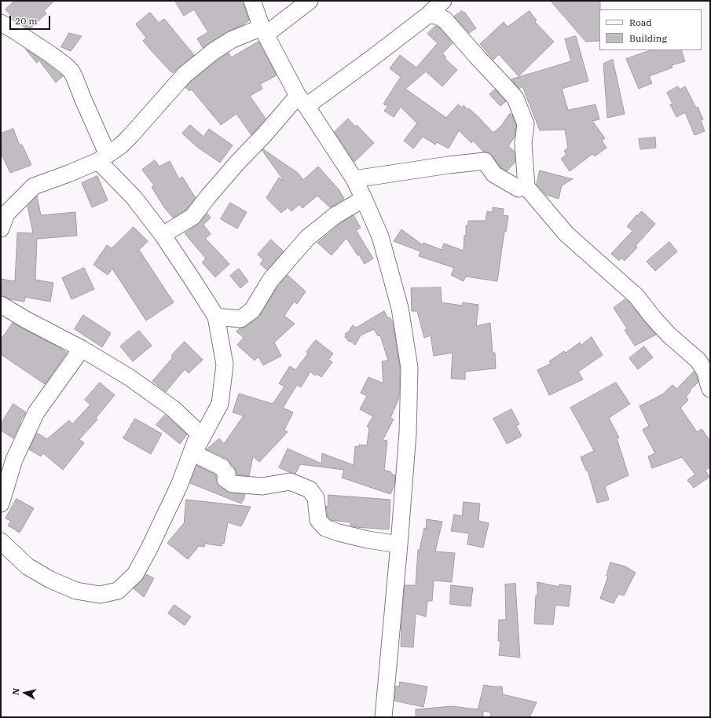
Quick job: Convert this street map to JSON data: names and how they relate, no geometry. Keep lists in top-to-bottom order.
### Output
{
  "legend": ["Road", "Building"],
  "scale_bar": "20 m",
  "north": "left"
}
